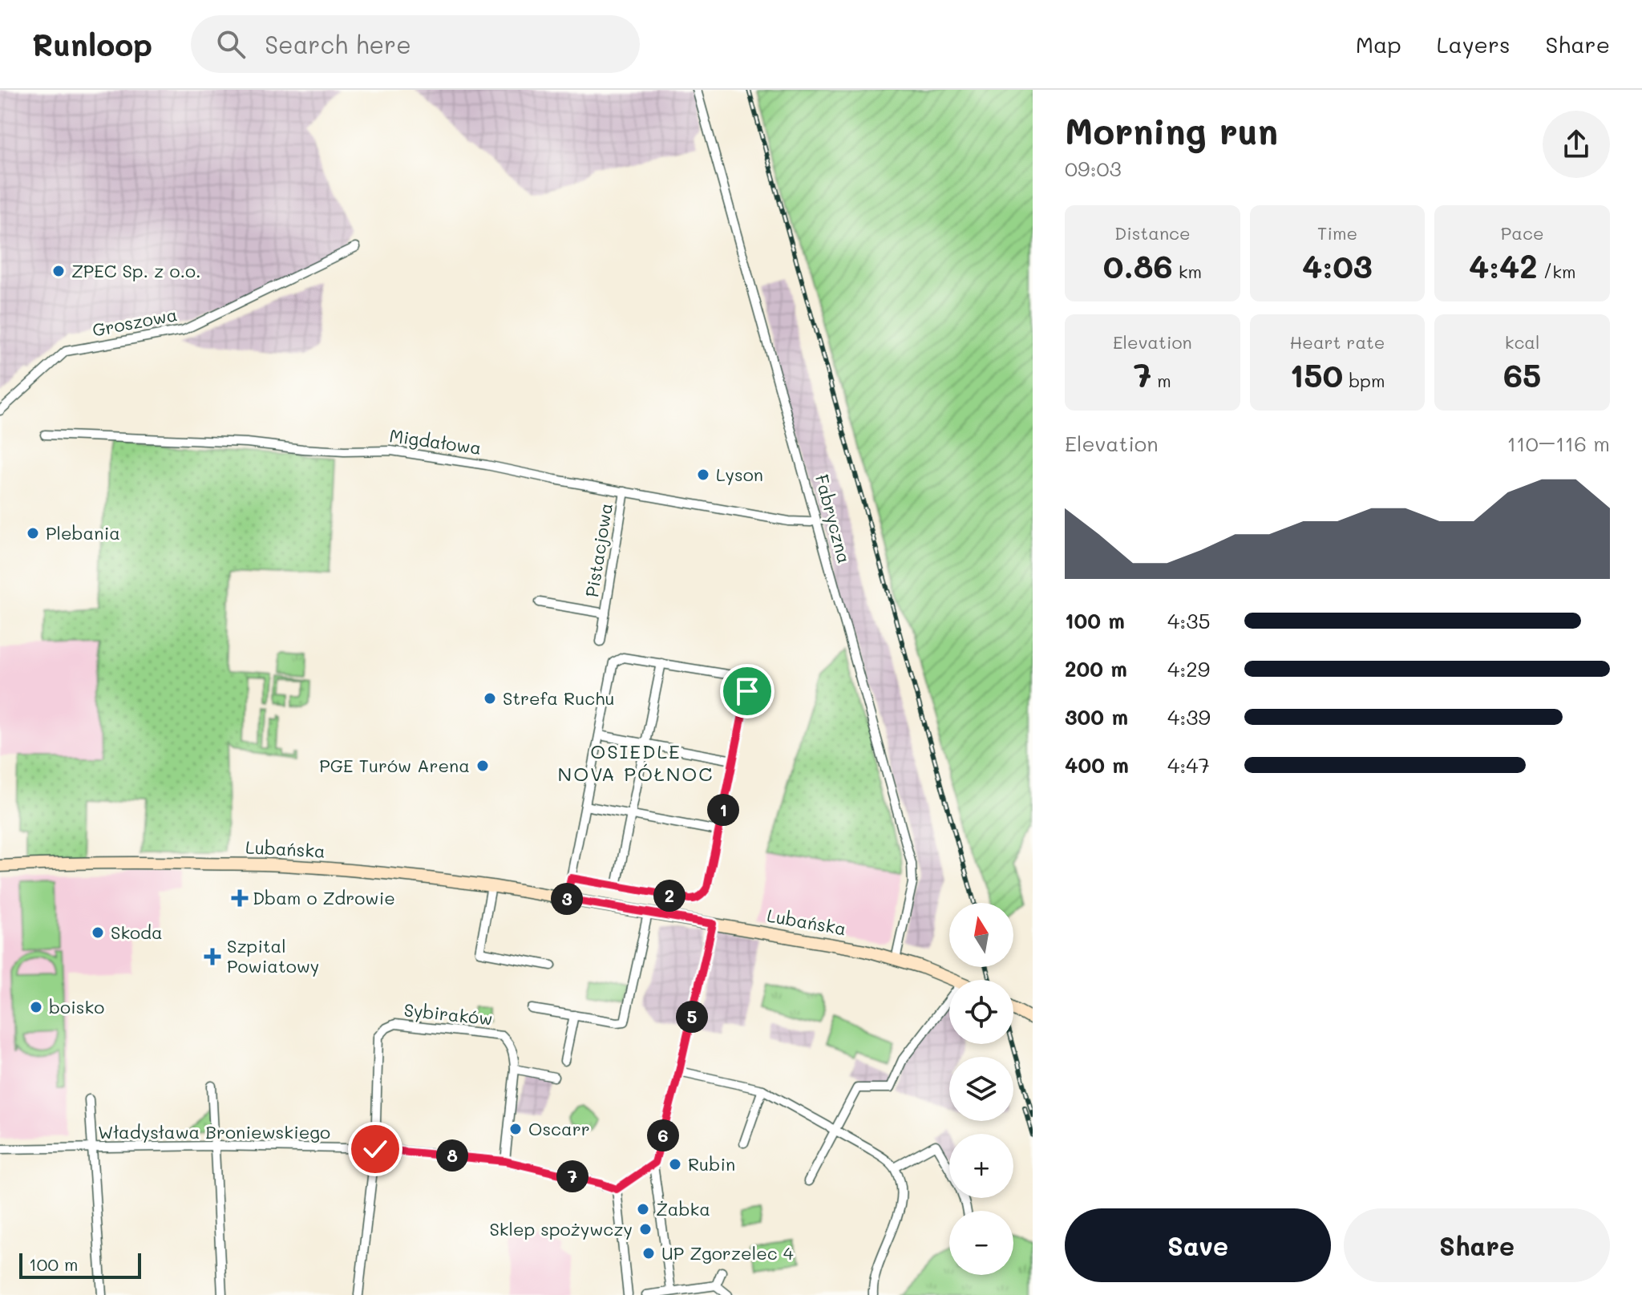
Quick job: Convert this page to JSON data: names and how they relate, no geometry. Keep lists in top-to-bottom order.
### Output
{
  "streets": {
    "main road": ["Lubańska"],
    "street": [
      "Groszowa",
      "Migdałowa",
      "Fabryczna",
      "Pistacjowa",
      "Sybiraków",
      "Władysława Broniewskiego"
    ]
  },
  "crossings": [
    ["Migdałowa", "Fabryczna"],
    ["Migdałowa", "Pistacjowa"],
    ["Fabryczna", "Lubańska"],
    ["Sybiraków", "Władysława Broniewskiego"]
  ],
  "districts": ["OSIEDLE NOVA PÓŁNOC"],
  "places": {
    "other": [
      "ZPEC Sp. z o.o.",
      "Lyson",
      "Plebania",
      "Strefa Ruchu",
      "PGE Turów Arena",
      "Skoda",
      "boisko",
      "Oscarr",
      "Rubin",
      "Żabka",
      "Sklep spożywczy",
      "UP Zgorzelec 4"
    ],
    "health": ["Dbam o Zdrowie", "Szpital Powiatowy"]
  },
  "scale_bar": "100 m",
  "north": "top",
  "page": {
    "header": "Runloop",
    "search": "Search here",
    "nav": ["Map", "Layers", "Share"],
    "heading": ["Morning run", "09:03"],
    "stats": [
      ["Distance", "0.86 km"],
      ["Time", "4:03"],
      ["Pace", "4:42 /km"],
      ["Elevation", "7 m"],
      ["Heart rate", "150 bpm"],
      ["kcal", "65"]
    ],
    "chart": ["Elevation", "110–116 m"],
    "list": [
      {
        "name": "100 m",
        "note": "4:35"
      },
      {
        "name": "200 m",
        "note": "4:29"
      },
      {
        "name": "300 m",
        "note": "4:39"
      },
      {
        "name": "400 m",
        "note": "4:47"
      }
    ],
    "pins": [
      "1",
      "2",
      "3",
      "5",
      "6",
      "8",
      "7"
    ],
    "map_buttons": ["+", "−"],
    "buttons": ["Save", "Share"],
    "scale": "100 m"
  }
}
